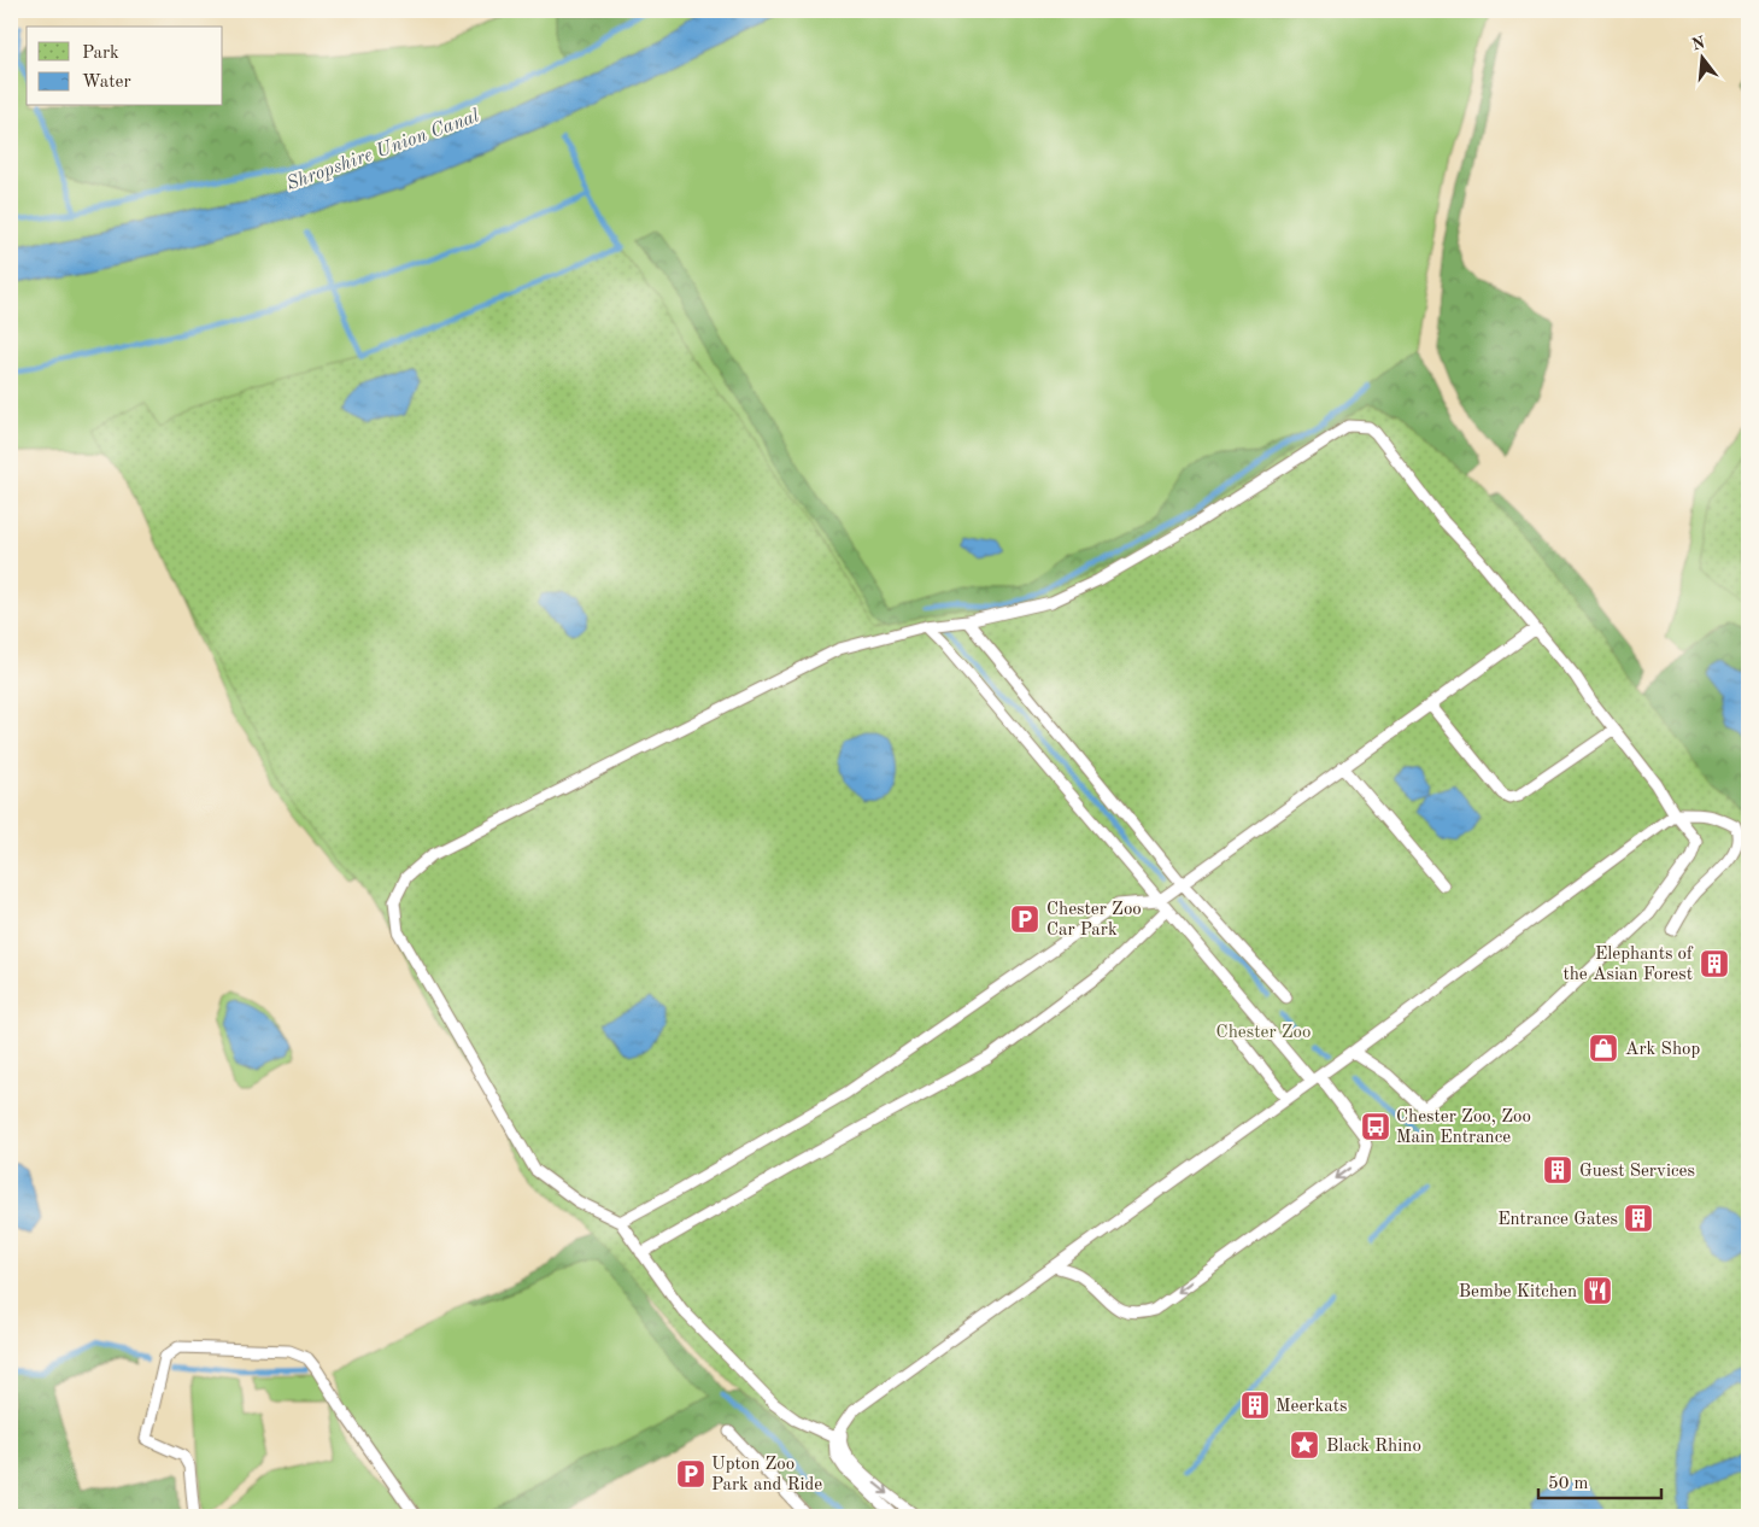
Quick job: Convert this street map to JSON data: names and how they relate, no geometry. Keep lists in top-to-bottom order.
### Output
{
  "water": ["Shropshire Union Canal"],
  "parks": ["Chester Zoo"],
  "places": {
    "parking": ["Chester Zoo Car Park", "Upton Zoo Park and Ride"],
    "building": [
      "Elephants of the Asian Forest",
      "Guest Services",
      "Entrance Gates",
      "Meerkats"
    ],
    "shop": ["Ark Shop"],
    "bus stop": ["Chester Zoo, Zoo Main Entrance"],
    "restaurant": ["Bembe Kitchen"],
    "place": ["Black Rhino"]
  },
  "legend": ["Park", "Water"],
  "scale_bar": "50 m",
  "north": "top"
}
